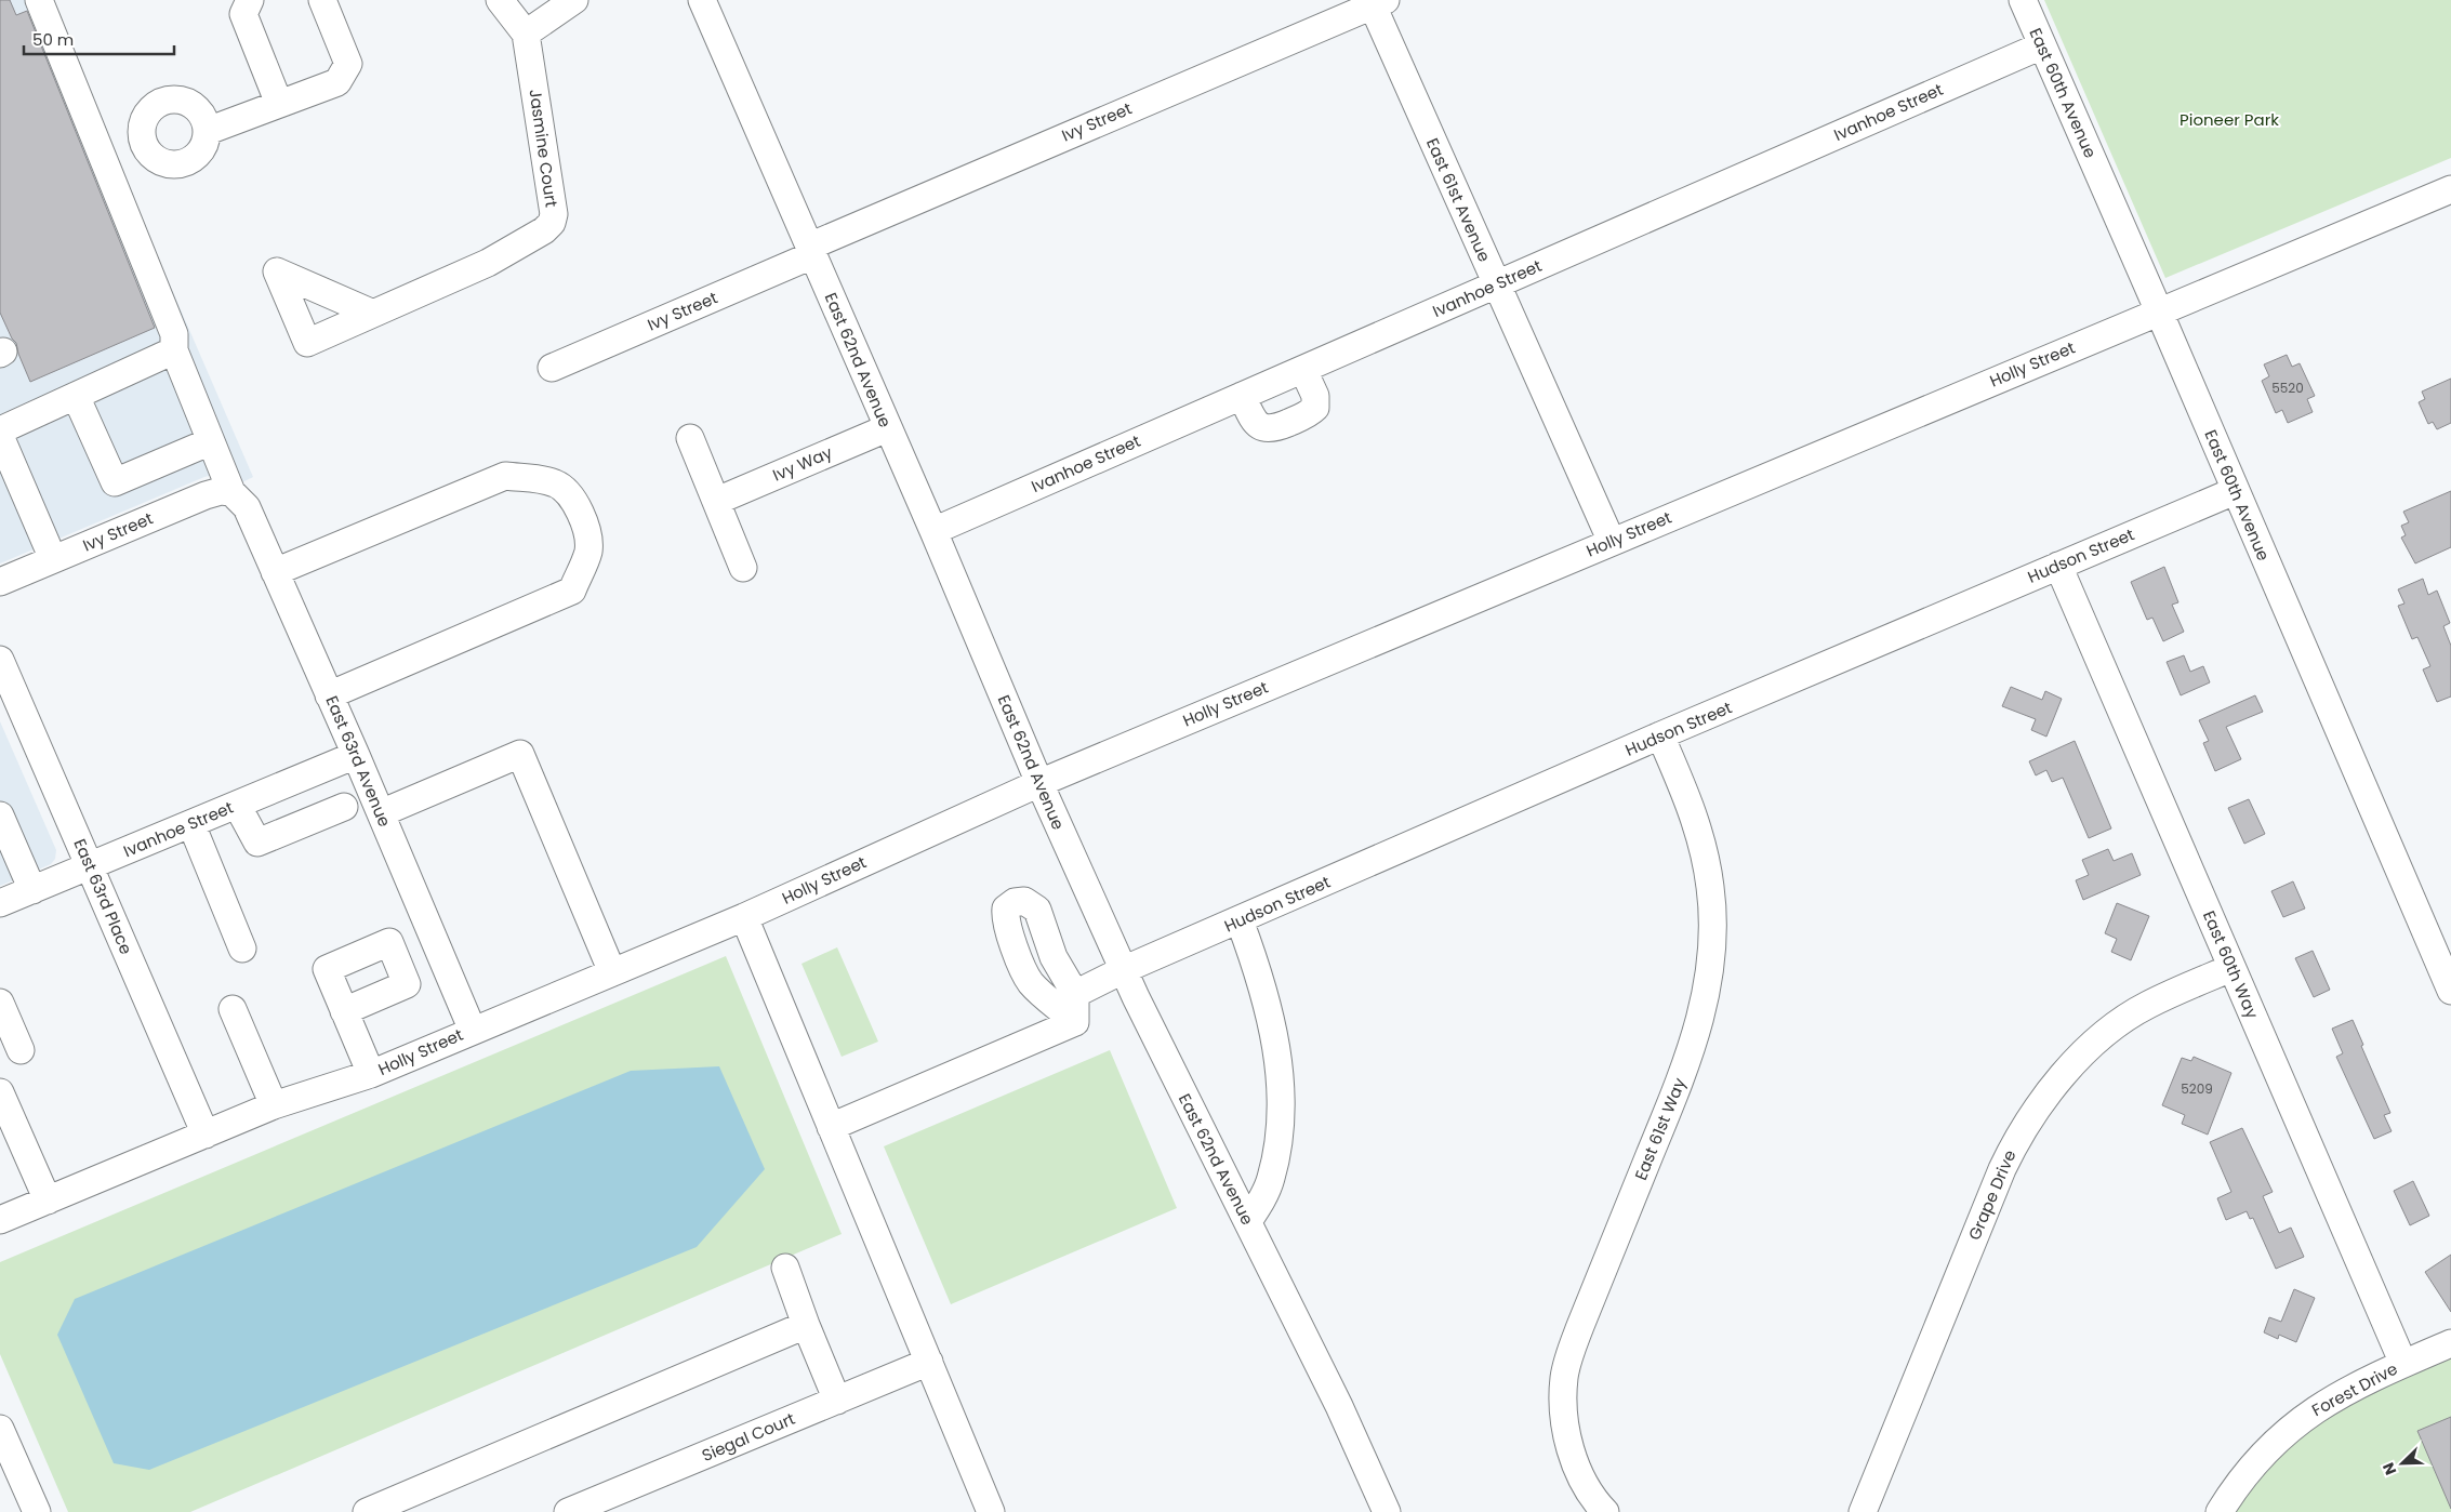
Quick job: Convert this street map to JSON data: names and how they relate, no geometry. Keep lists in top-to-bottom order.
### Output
{
  "streets": {
    "street": [
      "East 60th Avenue",
      "Ivanhoe Street",
      "Ivy Street",
      "Jasmine Court",
      "East 61st Avenue",
      "East 62nd Avenue",
      "Holly Street",
      "Ivy Way",
      "Hudson Street",
      "East 63rd Avenue",
      "East 63rd Place",
      "East 60th Way",
      "East 61st Way",
      "Grape Drive",
      "Forest Drive",
      "Siegal Court"
    ]
  },
  "crossings": [
    ["East 60th Avenue", "Ivanhoe Street"],
    ["East 60th Avenue", "Holly Street"],
    ["East 60th Avenue", "Hudson Street"],
    ["Ivanhoe Street", "East 61st Avenue"],
    ["Ivanhoe Street", "East 62nd Avenue"],
    ["Ivanhoe Street", "East 63rd Avenue"],
    ["Ivanhoe Street", "East 63rd Place"],
    ["Ivy Street", "East 61st Avenue"],
    ["Ivy Street", "East 62nd Avenue"],
    ["Ivy Street", "East 63rd Avenue"],
    ["East 61st Avenue", "Holly Street"],
    ["East 62nd Avenue", "Holly Street"],
    ["East 62nd Avenue", "Ivy Way"],
    ["East 62nd Avenue", "Hudson Street"],
    ["Holly Street", "East 63rd Avenue"],
    ["Holly Street", "East 63rd Place"],
    ["Hudson Street", "East 60th Way"],
    ["Hudson Street", "East 61st Way"],
    ["East 60th Way", "Grape Drive"],
    ["East 60th Way", "Forest Drive"]
  ],
  "parks": ["Pioneer Park"],
  "house_numbers": ["5520", "5209"],
  "scale_bar": "50 m",
  "north": "bottom left"
}
